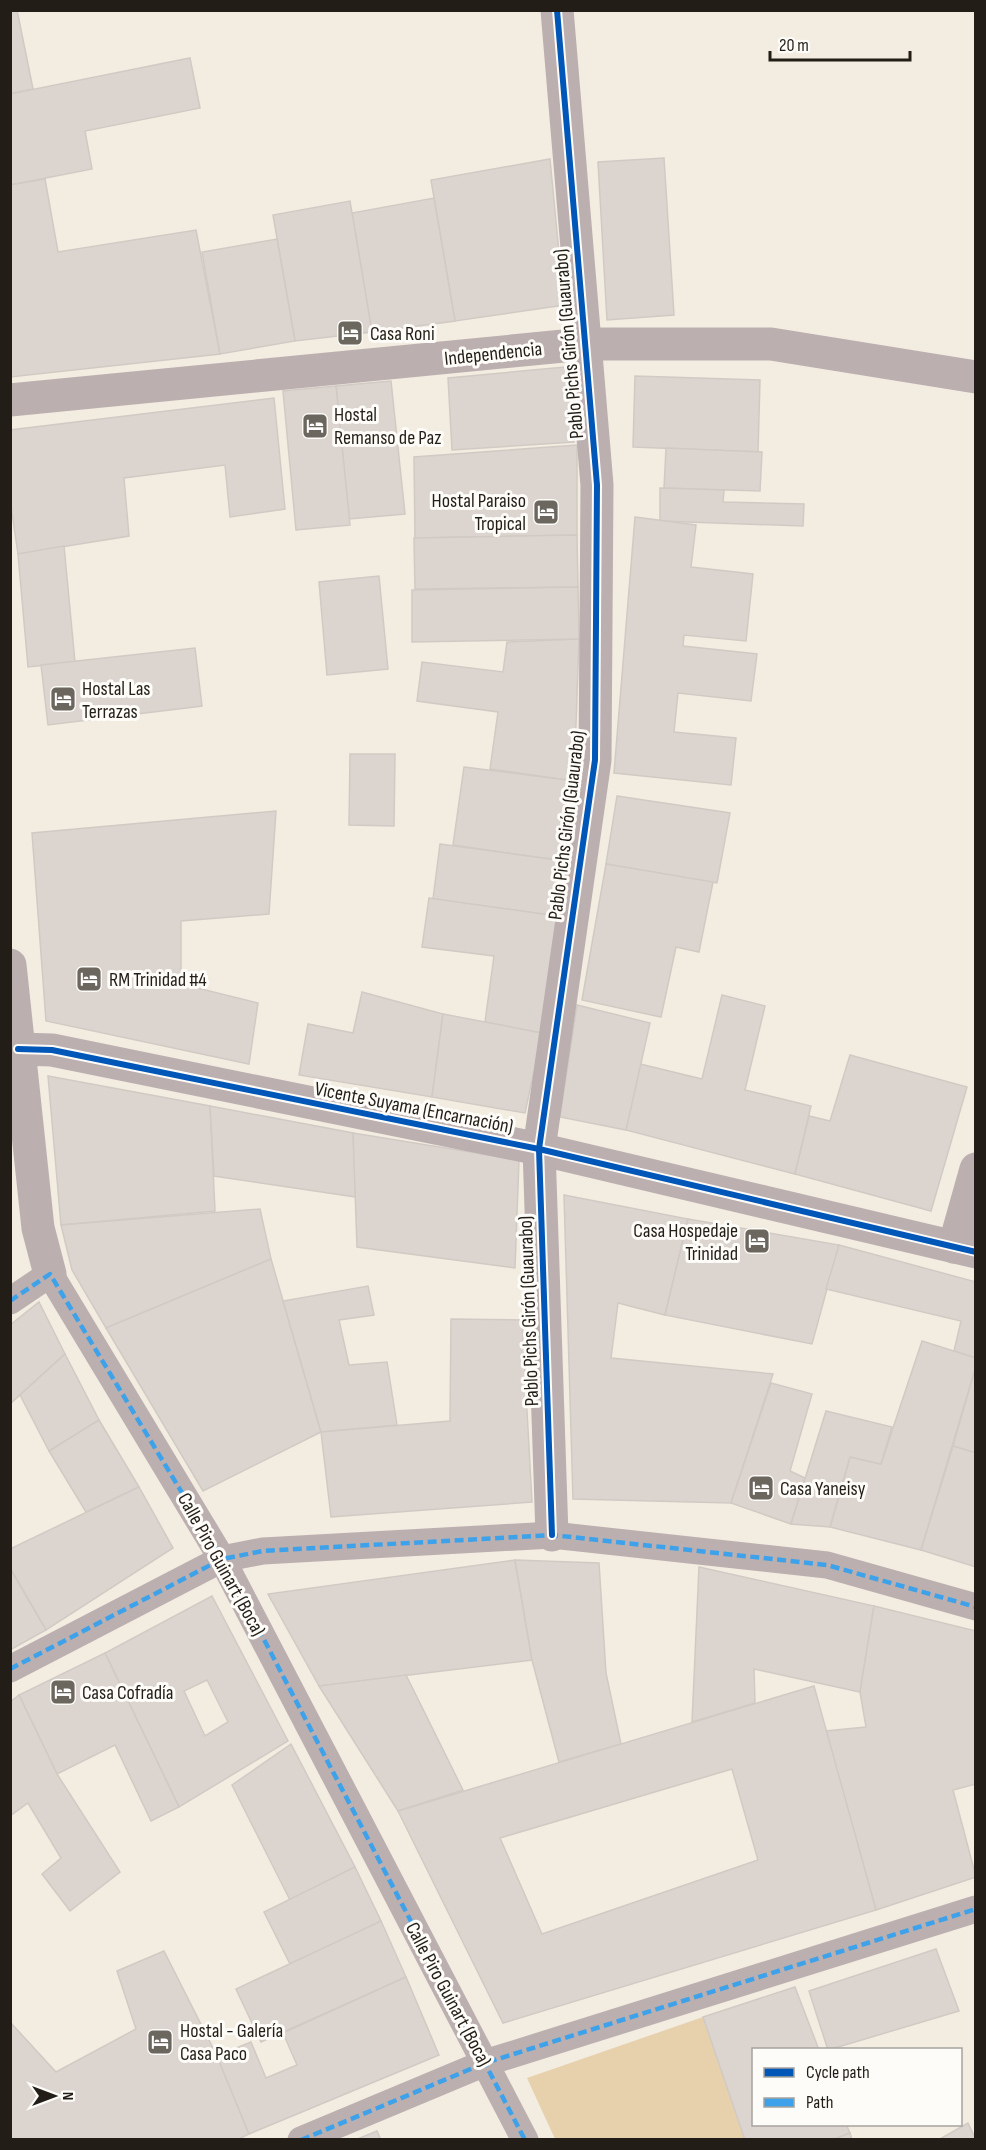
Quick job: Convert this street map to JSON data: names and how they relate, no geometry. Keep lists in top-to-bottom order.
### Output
{
  "streets": {
    "street": [
      "Pablo Pichs Girón (Guaurabo)",
      "Independencia",
      "Vicente Suyama (Encarnación)",
      "Calle Piro Guinart (Boca)"
    ]
  },
  "crossings": [
    ["Pablo Pichs Girón (Guaurabo)", "Independencia"],
    ["Pablo Pichs Girón (Guaurabo)", "Vicente Suyama (Encarnación)"],
    ["Vicente Suyama (Encarnación)", "Calle Piro Guinart (Boca)"]
  ],
  "places": {
    "hotel": [
      "Casa Roni",
      "Hostal Remanso de Paz",
      "Hostal Paraiso Tropical",
      "Hostal Las Terrazas",
      "RM Trinidad #4",
      "Casa Hospedaje Trinidad",
      "Casa Yaneisy",
      "Casa Cofradía",
      "Hostal - Galería Casa Paco"
    ]
  },
  "legend": ["Cycle path", "Path"],
  "scale_bar": "20 m",
  "north": "right"
}
